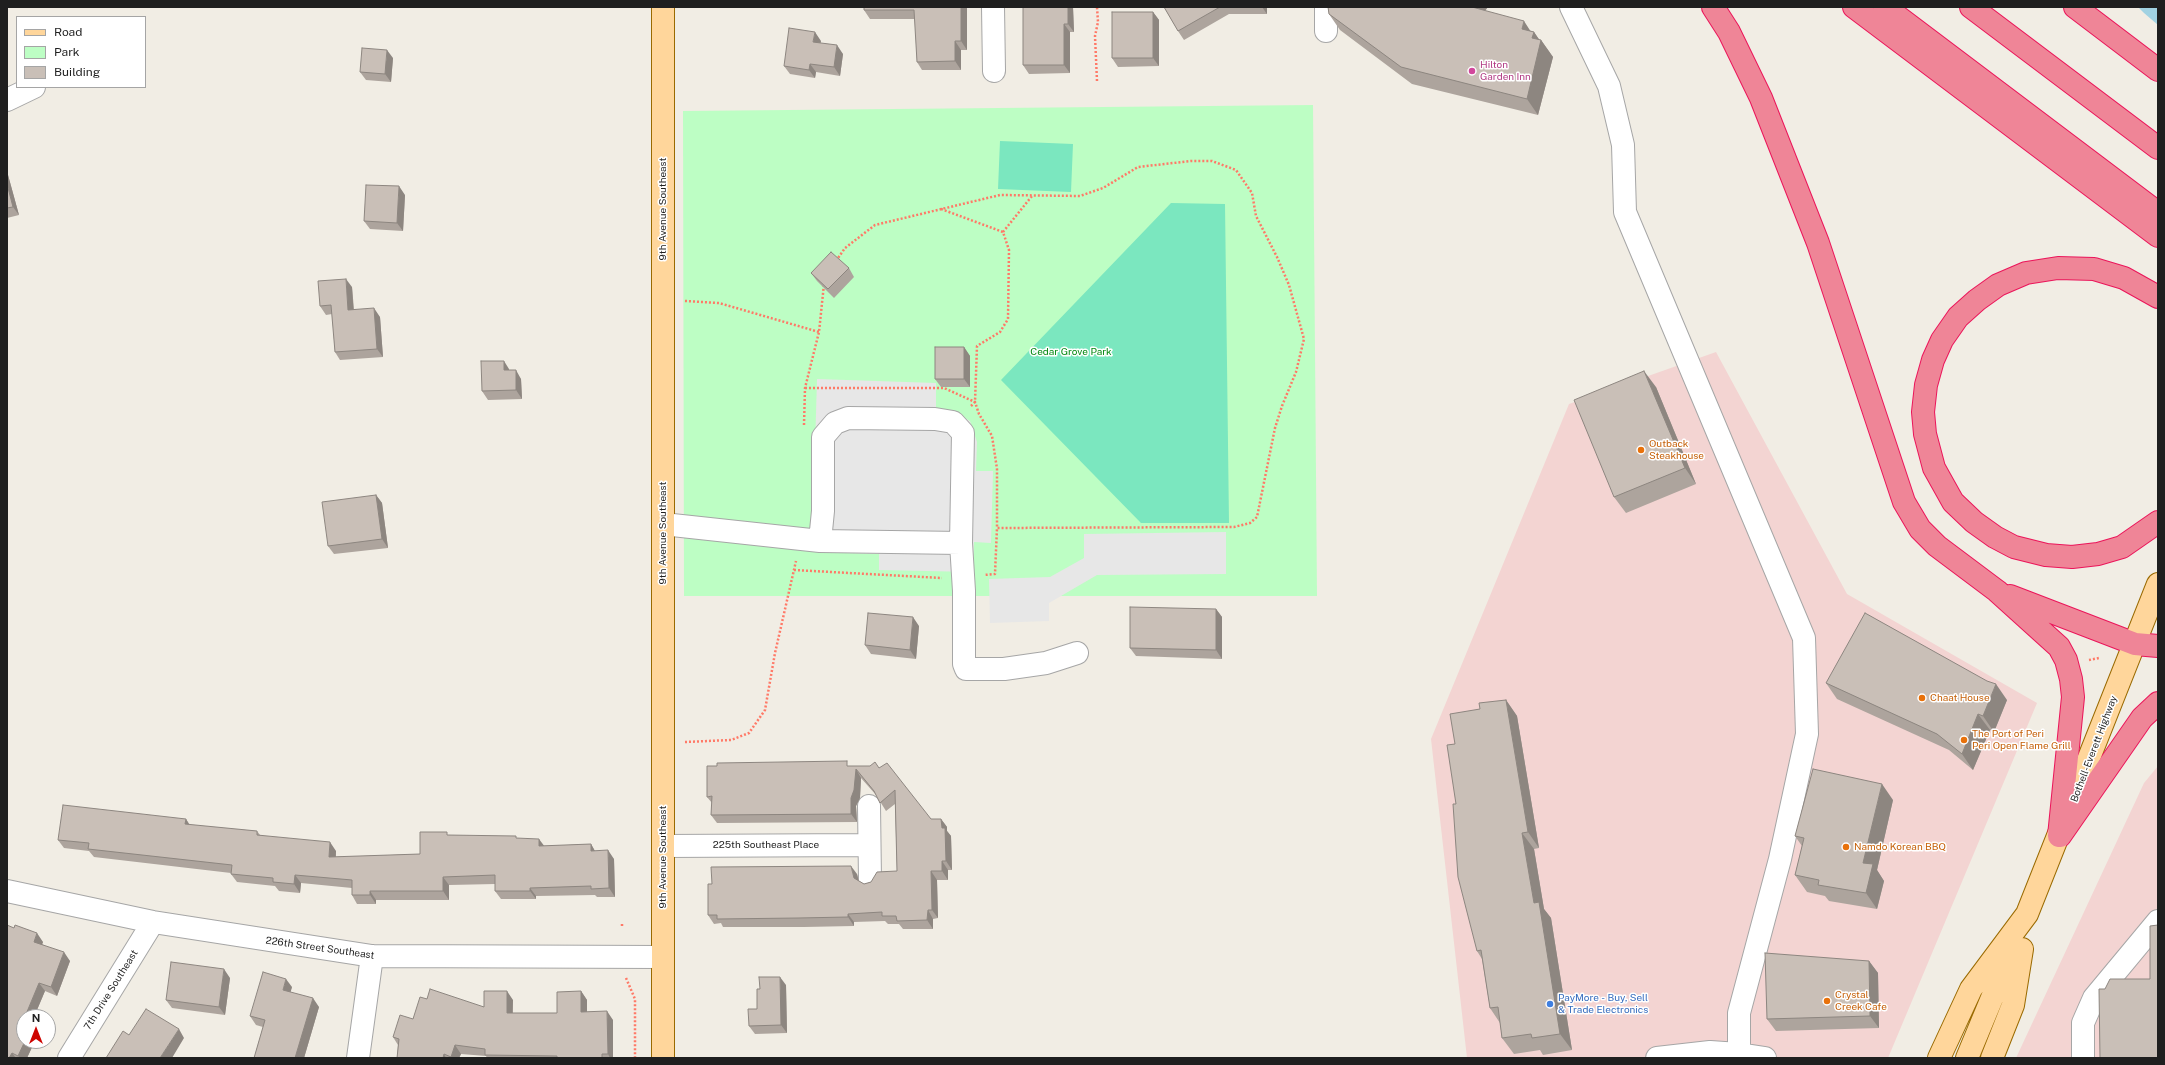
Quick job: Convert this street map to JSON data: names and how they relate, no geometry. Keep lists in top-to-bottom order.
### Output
{
  "streets": {
    "main road": ["9th Avenue Southeast", "Bothell-Everett Highway"],
    "street": ["225th Southeast Place", "226th Street Southeast", "7th Drive Southeast"]
  },
  "crossings": [
    ["9th Avenue Southeast", "225th Southeast Place"],
    ["9th Avenue Southeast", "226th Street Southeast"],
    ["226th Street Southeast", "7th Drive Southeast"]
  ],
  "parks": ["Cedar Grove Park"],
  "places": [
    "Hilton Garden Inn",
    "Outback Steakhouse",
    "Chaat House",
    "The Port of Peri Peri Open Flame Grill",
    "Namdo Korean BBQ",
    "Crystal Creek Cafe",
    "PayMore - Buy, Sell & Trade Electronics"
  ],
  "legend": ["Road", "Park", "Building"],
  "north": "top"
}
